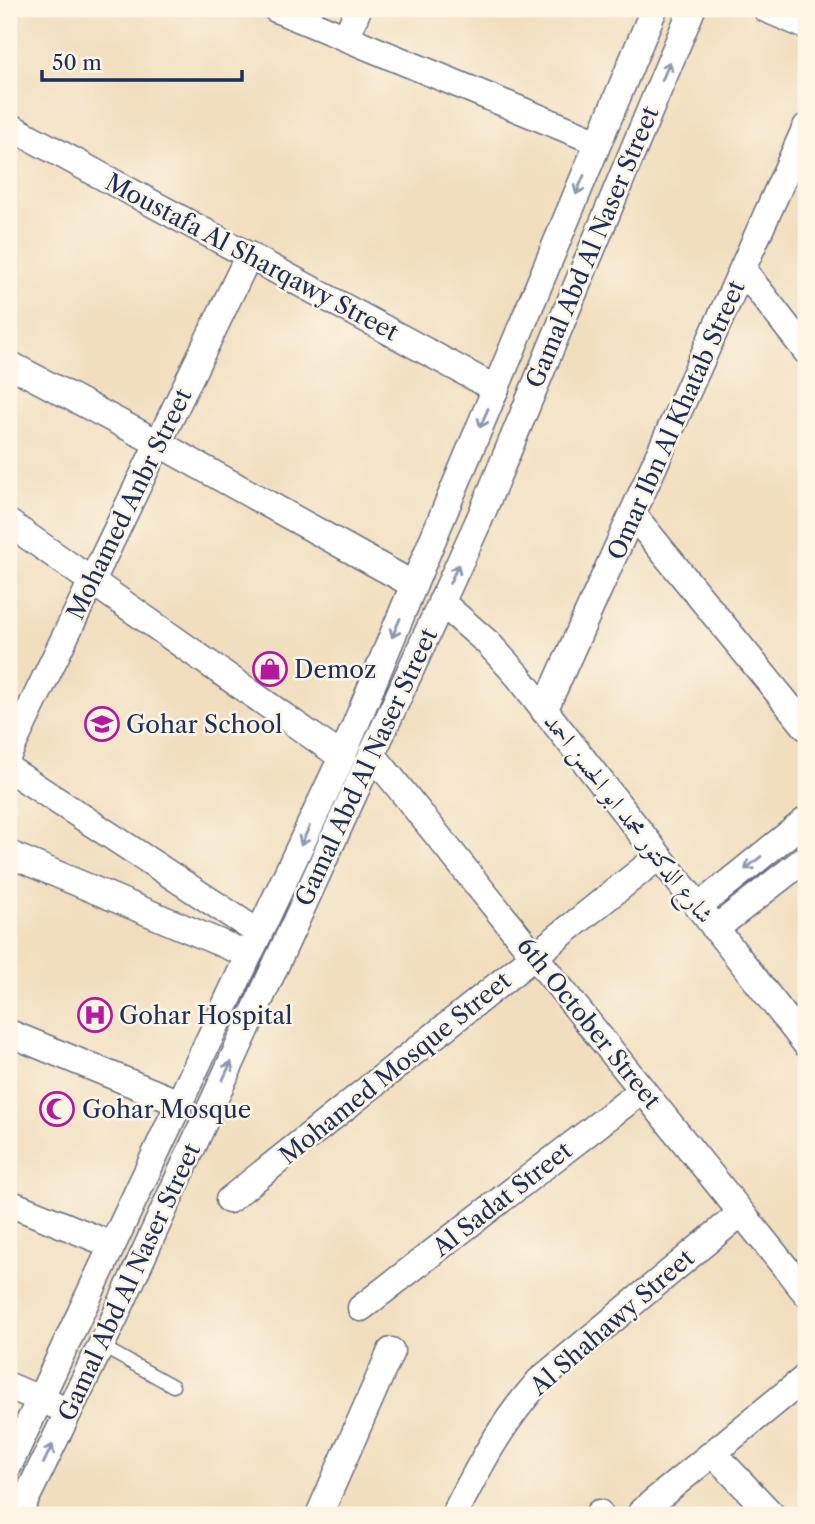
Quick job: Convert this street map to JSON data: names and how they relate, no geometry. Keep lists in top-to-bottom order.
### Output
{
  "streets": {
    "street": [
      "Gamal Abd Al Naser Street",
      "Moustafa Al Sharqawy Street",
      "Omar Ibn Al Khatab Street",
      "Mohamed Anbr Street",
      "شارع الدكتور محمد ابو الحسن احمد",
      "6th October Street",
      "Mohamed Mosque Street",
      "Al Sadat Street",
      "Al Shahawy Street"
    ]
  },
  "crossings": [
    ["Gamal Abd Al Naser Street", "Moustafa Al Sharqawy Street"],
    ["Gamal Abd Al Naser Street", "شارع الدكتور محمد ابو الحسن احمد"],
    ["Gamal Abd Al Naser Street", "6th October Street"],
    ["Moustafa Al Sharqawy Street", "Mohamed Anbr Street"],
    ["Omar Ibn Al Khatab Street", "شارع الدكتور محمد ابو الحسن احمد"],
    ["شارع الدكتور محمد ابو الحسن احمد", "Mohamed Mosque Street"],
    ["6th October Street", "Mohamed Mosque Street"],
    ["6th October Street", "Al Sadat Street"],
    ["6th October Street", "Al Shahawy Street"]
  ],
  "places": {
    "shop": ["Demoz"],
    "school or university": ["Gohar School"],
    "hospital": ["Gohar Hospital"],
    "mosque": ["Gohar Mosque"]
  },
  "scale_bar": "50 m"
}
